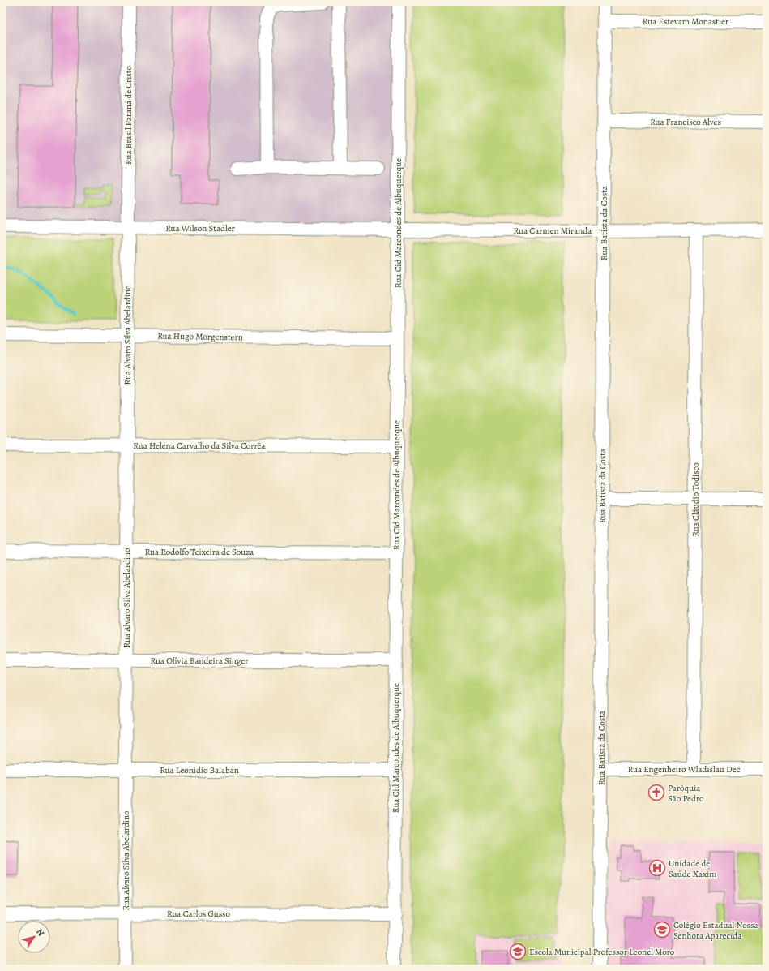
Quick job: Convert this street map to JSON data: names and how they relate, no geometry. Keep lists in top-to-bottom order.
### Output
{
  "streets": {
    "street": [
      "Rua Estevam Monastier",
      "Rua Brasil Paraná de Cristo",
      "Rua Francisco Alves",
      "Rua Cid Marcondes de Albuquerque",
      "Rua Batista da Costa",
      "Rua Wilson Stadler",
      "Rua Carmen Miranda",
      "Rua Alvaro Silva Abelardino",
      "Rua Hugo Morgenstern",
      "Rua Helena Carvalho da Silva Corrêa",
      "Rua Cláudio Todisco",
      "Rua Rodolfo Teixeira de Souza",
      "Rua Olívia Bandeira Singer",
      "Rua Engenheiro Wladislau Dec",
      "Rua Leonídio Balaban",
      "Rua Carlos Gusso"
    ]
  },
  "crossings": [
    ["Rua Estevam Monastier", "Rua Batista da Costa"],
    ["Rua Brasil Paraná de Cristo", "Rua Wilson Stadler"],
    ["Rua Brasil Paraná de Cristo", "Rua Alvaro Silva Abelardino"],
    ["Rua Francisco Alves", "Rua Batista da Costa"],
    ["Rua Cid Marcondes de Albuquerque", "Rua Wilson Stadler"],
    ["Rua Cid Marcondes de Albuquerque", "Rua Carmen Miranda"],
    ["Rua Cid Marcondes de Albuquerque", "Rua Hugo Morgenstern"],
    ["Rua Cid Marcondes de Albuquerque", "Rua Helena Carvalho da Silva Corrêa"],
    ["Rua Cid Marcondes de Albuquerque", "Rua Rodolfo Teixeira de Souza"],
    ["Rua Cid Marcondes de Albuquerque", "Rua Olívia Bandeira Singer"],
    ["Rua Cid Marcondes de Albuquerque", "Rua Leonídio Balaban"],
    ["Rua Cid Marcondes de Albuquerque", "Rua Carlos Gusso"],
    ["Rua Batista da Costa", "Rua Carmen Miranda"],
    ["Rua Batista da Costa", "Rua Engenheiro Wladislau Dec"],
    ["Rua Wilson Stadler", "Rua Carmen Miranda"],
    ["Rua Wilson Stadler", "Rua Alvaro Silva Abelardino"],
    ["Rua Carmen Miranda", "Rua Cláudio Todisco"],
    ["Rua Alvaro Silva Abelardino", "Rua Hugo Morgenstern"],
    ["Rua Alvaro Silva Abelardino", "Rua Helena Carvalho da Silva Corrêa"],
    ["Rua Alvaro Silva Abelardino", "Rua Rodolfo Teixeira de Souza"],
    ["Rua Alvaro Silva Abelardino", "Rua Olívia Bandeira Singer"],
    ["Rua Alvaro Silva Abelardino", "Rua Leonídio Balaban"],
    ["Rua Alvaro Silva Abelardino", "Rua Carlos Gusso"],
    ["Rua Cláudio Todisco", "Rua Engenheiro Wladislau Dec"]
  ],
  "places": {
    "church": ["Paróquia São Pedro"],
    "hospital": ["Unidade de Saúde Xaxim"],
    "school or university": ["Colégio Estadual Nossa Senhora Aparecida", "Escola Municipal Professor Leonel Moro"]
  },
  "north": "top right"
}
